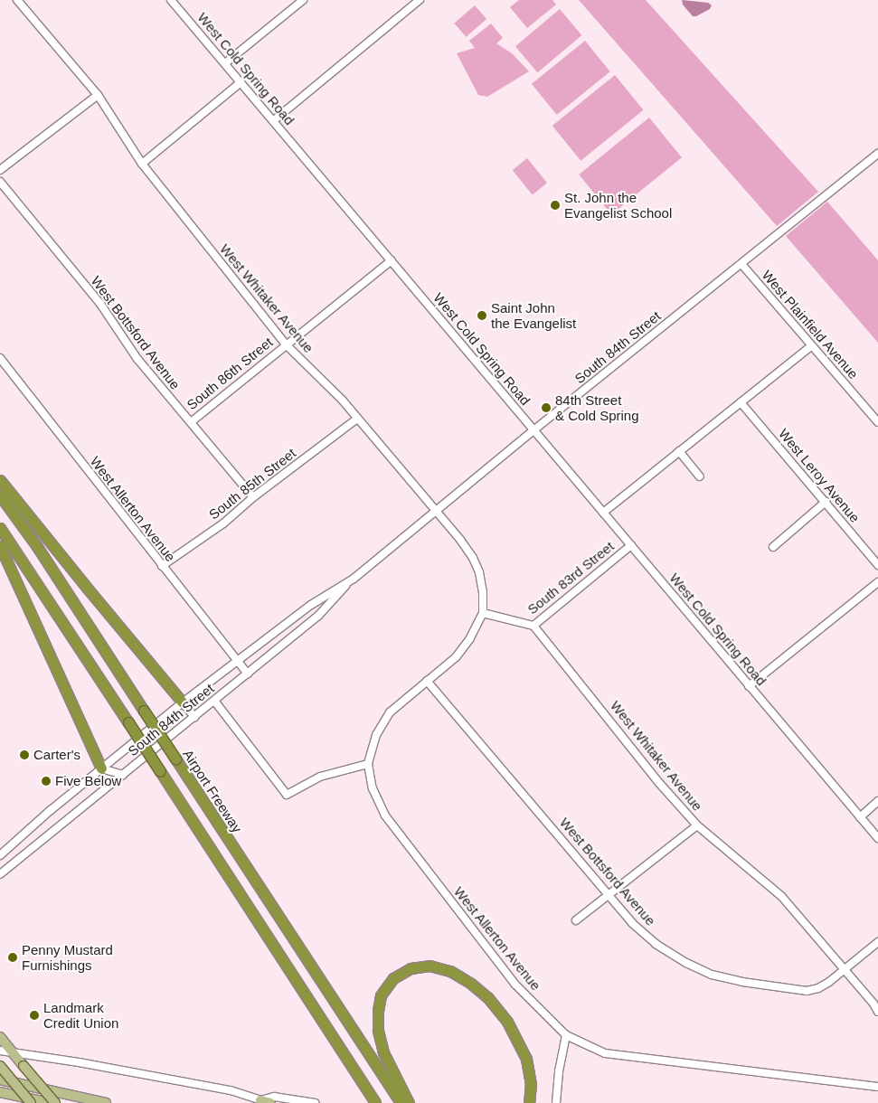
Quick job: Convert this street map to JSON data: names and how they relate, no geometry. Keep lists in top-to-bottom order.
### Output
{
  "streets": {
    "highway": ["Airport Freeway"],
    "street": [
      "West Cold Spring Road",
      "West Whitaker Avenue",
      "West Plainfield Avenue",
      "West Bottsford Avenue",
      "South 84th Street",
      "South 86th Street",
      "West Leroy Avenue",
      "South 85th Street",
      "West Allerton Avenue",
      "South 83rd Street"
    ]
  },
  "crossings": [
    ["West Cold Spring Road", "South 84th Street"],
    ["West Cold Spring Road", "South 86th Street"],
    ["West Cold Spring Road", "South 83rd Street"],
    ["West Whitaker Avenue", "West Bottsford Avenue"],
    ["West Whitaker Avenue", "South 84th Street"],
    ["West Whitaker Avenue", "South 86th Street"],
    ["West Whitaker Avenue", "South 85th Street"],
    ["West Whitaker Avenue", "South 83rd Street"],
    ["West Plainfield Avenue", "South 84th Street"],
    ["West Bottsford Avenue", "South 86th Street"],
    ["West Bottsford Avenue", "South 85th Street"],
    ["South 84th Street", "West Allerton Avenue"],
    ["South 85th Street", "West Allerton Avenue"]
  ],
  "places": [
    "St. John the Evangelist School",
    "Saint John the Evangelist",
    "84th Street & Cold Spring",
    "Carter's",
    "Five Below",
    "Penny Mustard Furnishings",
    "Landmark Credit Union"
  ]
}
